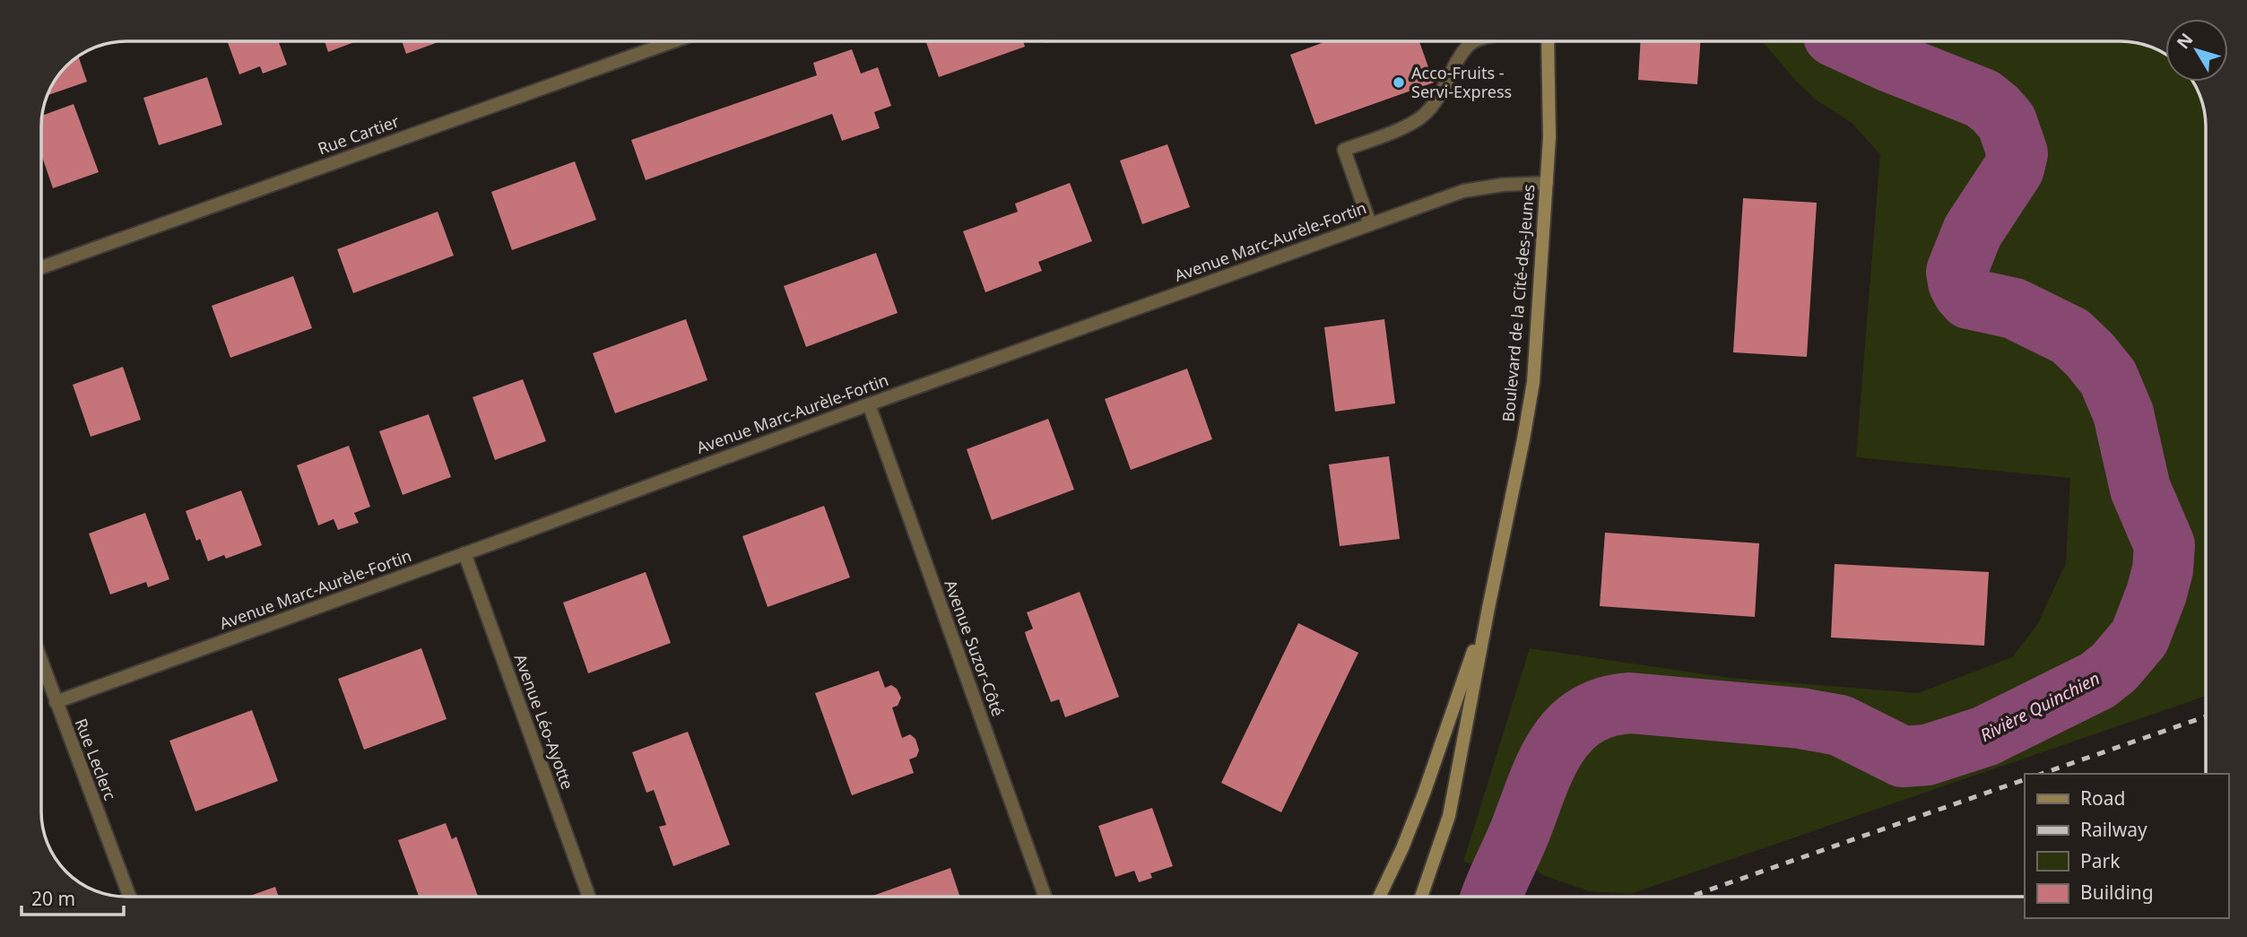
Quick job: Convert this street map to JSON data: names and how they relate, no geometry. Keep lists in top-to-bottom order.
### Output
{
  "streets": {
    "main road": ["Boulevard de la Cité-des-Jeunes"],
    "street": [
      "Rue Cartier",
      "Avenue Marc-Aurèle-Fortin",
      "Avenue Suzor-Côté",
      "Avenue Léo-Ayotte",
      "Rue Leclerc"
    ]
  },
  "crossings": [
    ["Avenue Marc-Aurèle-Fortin", "Boulevard de la Cité-des-Jeunes"],
    ["Avenue Marc-Aurèle-Fortin", "Avenue Suzor-Côté"],
    ["Avenue Marc-Aurèle-Fortin", "Avenue Léo-Ayotte"],
    ["Avenue Marc-Aurèle-Fortin", "Rue Leclerc"]
  ],
  "water": ["Rivière Quinchien"],
  "places": ["Acco-Fruits - Servi-Express"],
  "legend": [
    "Road",
    "Railway",
    "Park",
    "Building"
  ],
  "scale_bar": "20 m",
  "north": "top left"
}
